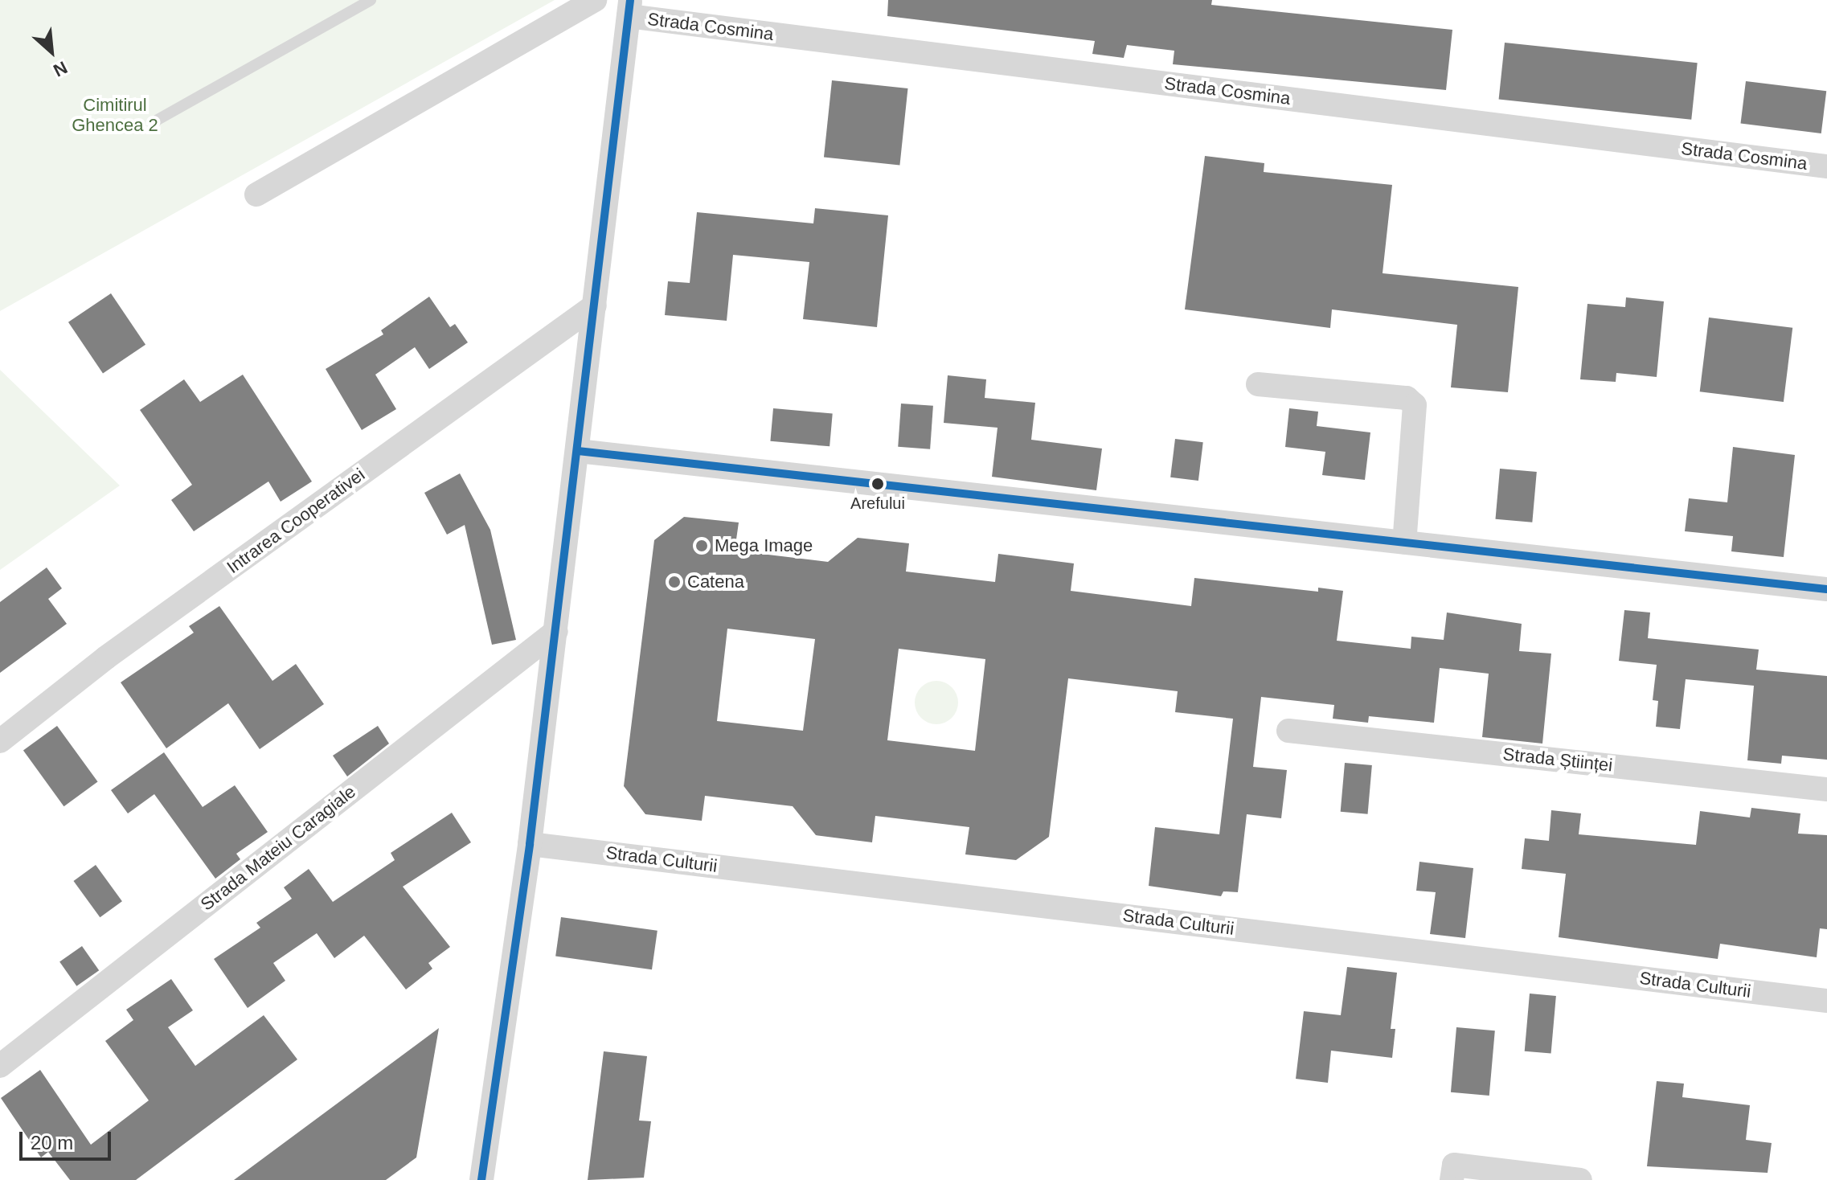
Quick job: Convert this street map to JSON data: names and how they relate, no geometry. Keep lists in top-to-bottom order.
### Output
{
  "streets": {
    "street": [
      "Strada Cosmina",
      "Intrarea Cooperativei",
      "Strada Științei",
      "Strada Mateiu Caragiale",
      "Strada Culturii"
    ]
  },
  "parks": ["Cimitirul Ghencea 2"],
  "places": ["Arefului", "Mega Image", "Catena"],
  "scale_bar": "20 m",
  "north": "bottom right"
}
